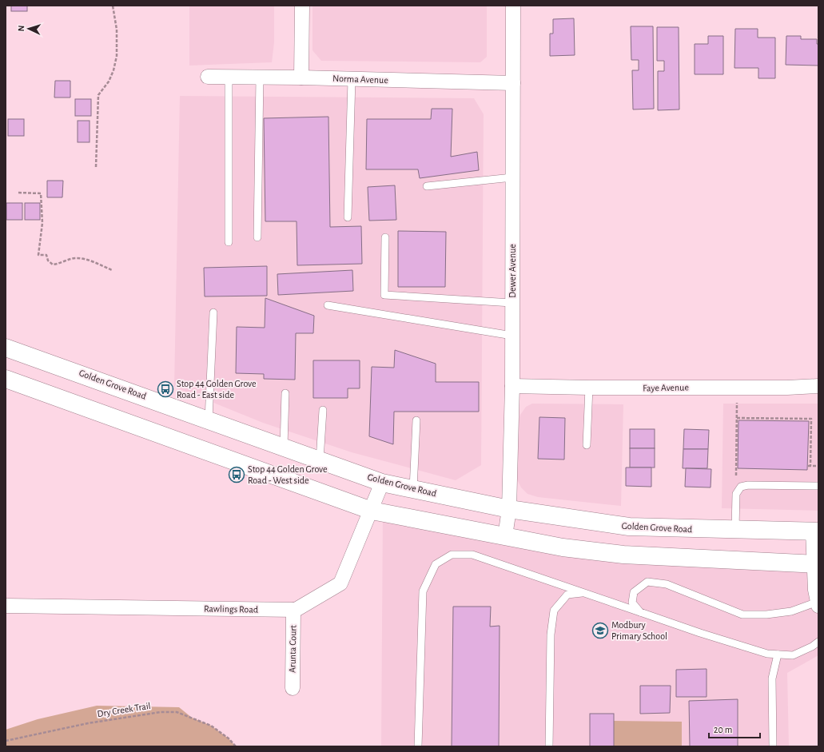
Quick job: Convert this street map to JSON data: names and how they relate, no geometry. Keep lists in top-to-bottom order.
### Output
{
  "streets": {
    "main road": ["Golden Grove Road"],
    "street": [
      "Norma Avenue",
      "Dewer Avenue",
      "Faye Avenue",
      "Rawlings Road",
      "Arunta Court"
    ],
    "path": ["Dry Creek Trail"]
  },
  "crossings": [
    ["Norma Avenue", "Dewer Avenue"],
    ["Dewer Avenue", "Golden Grove Road"],
    ["Dewer Avenue", "Faye Avenue"],
    ["Golden Grove Road", "Rawlings Road"],
    ["Rawlings Road", "Arunta Court"]
  ],
  "places": {
    "bus stop": ["Stop 44 Golden Grove Road - East side", "Stop 44 Golden Grove Road - West side"],
    "school or university": ["Modbury Primary School"]
  },
  "scale_bar": "20 m",
  "north": "left"
}
